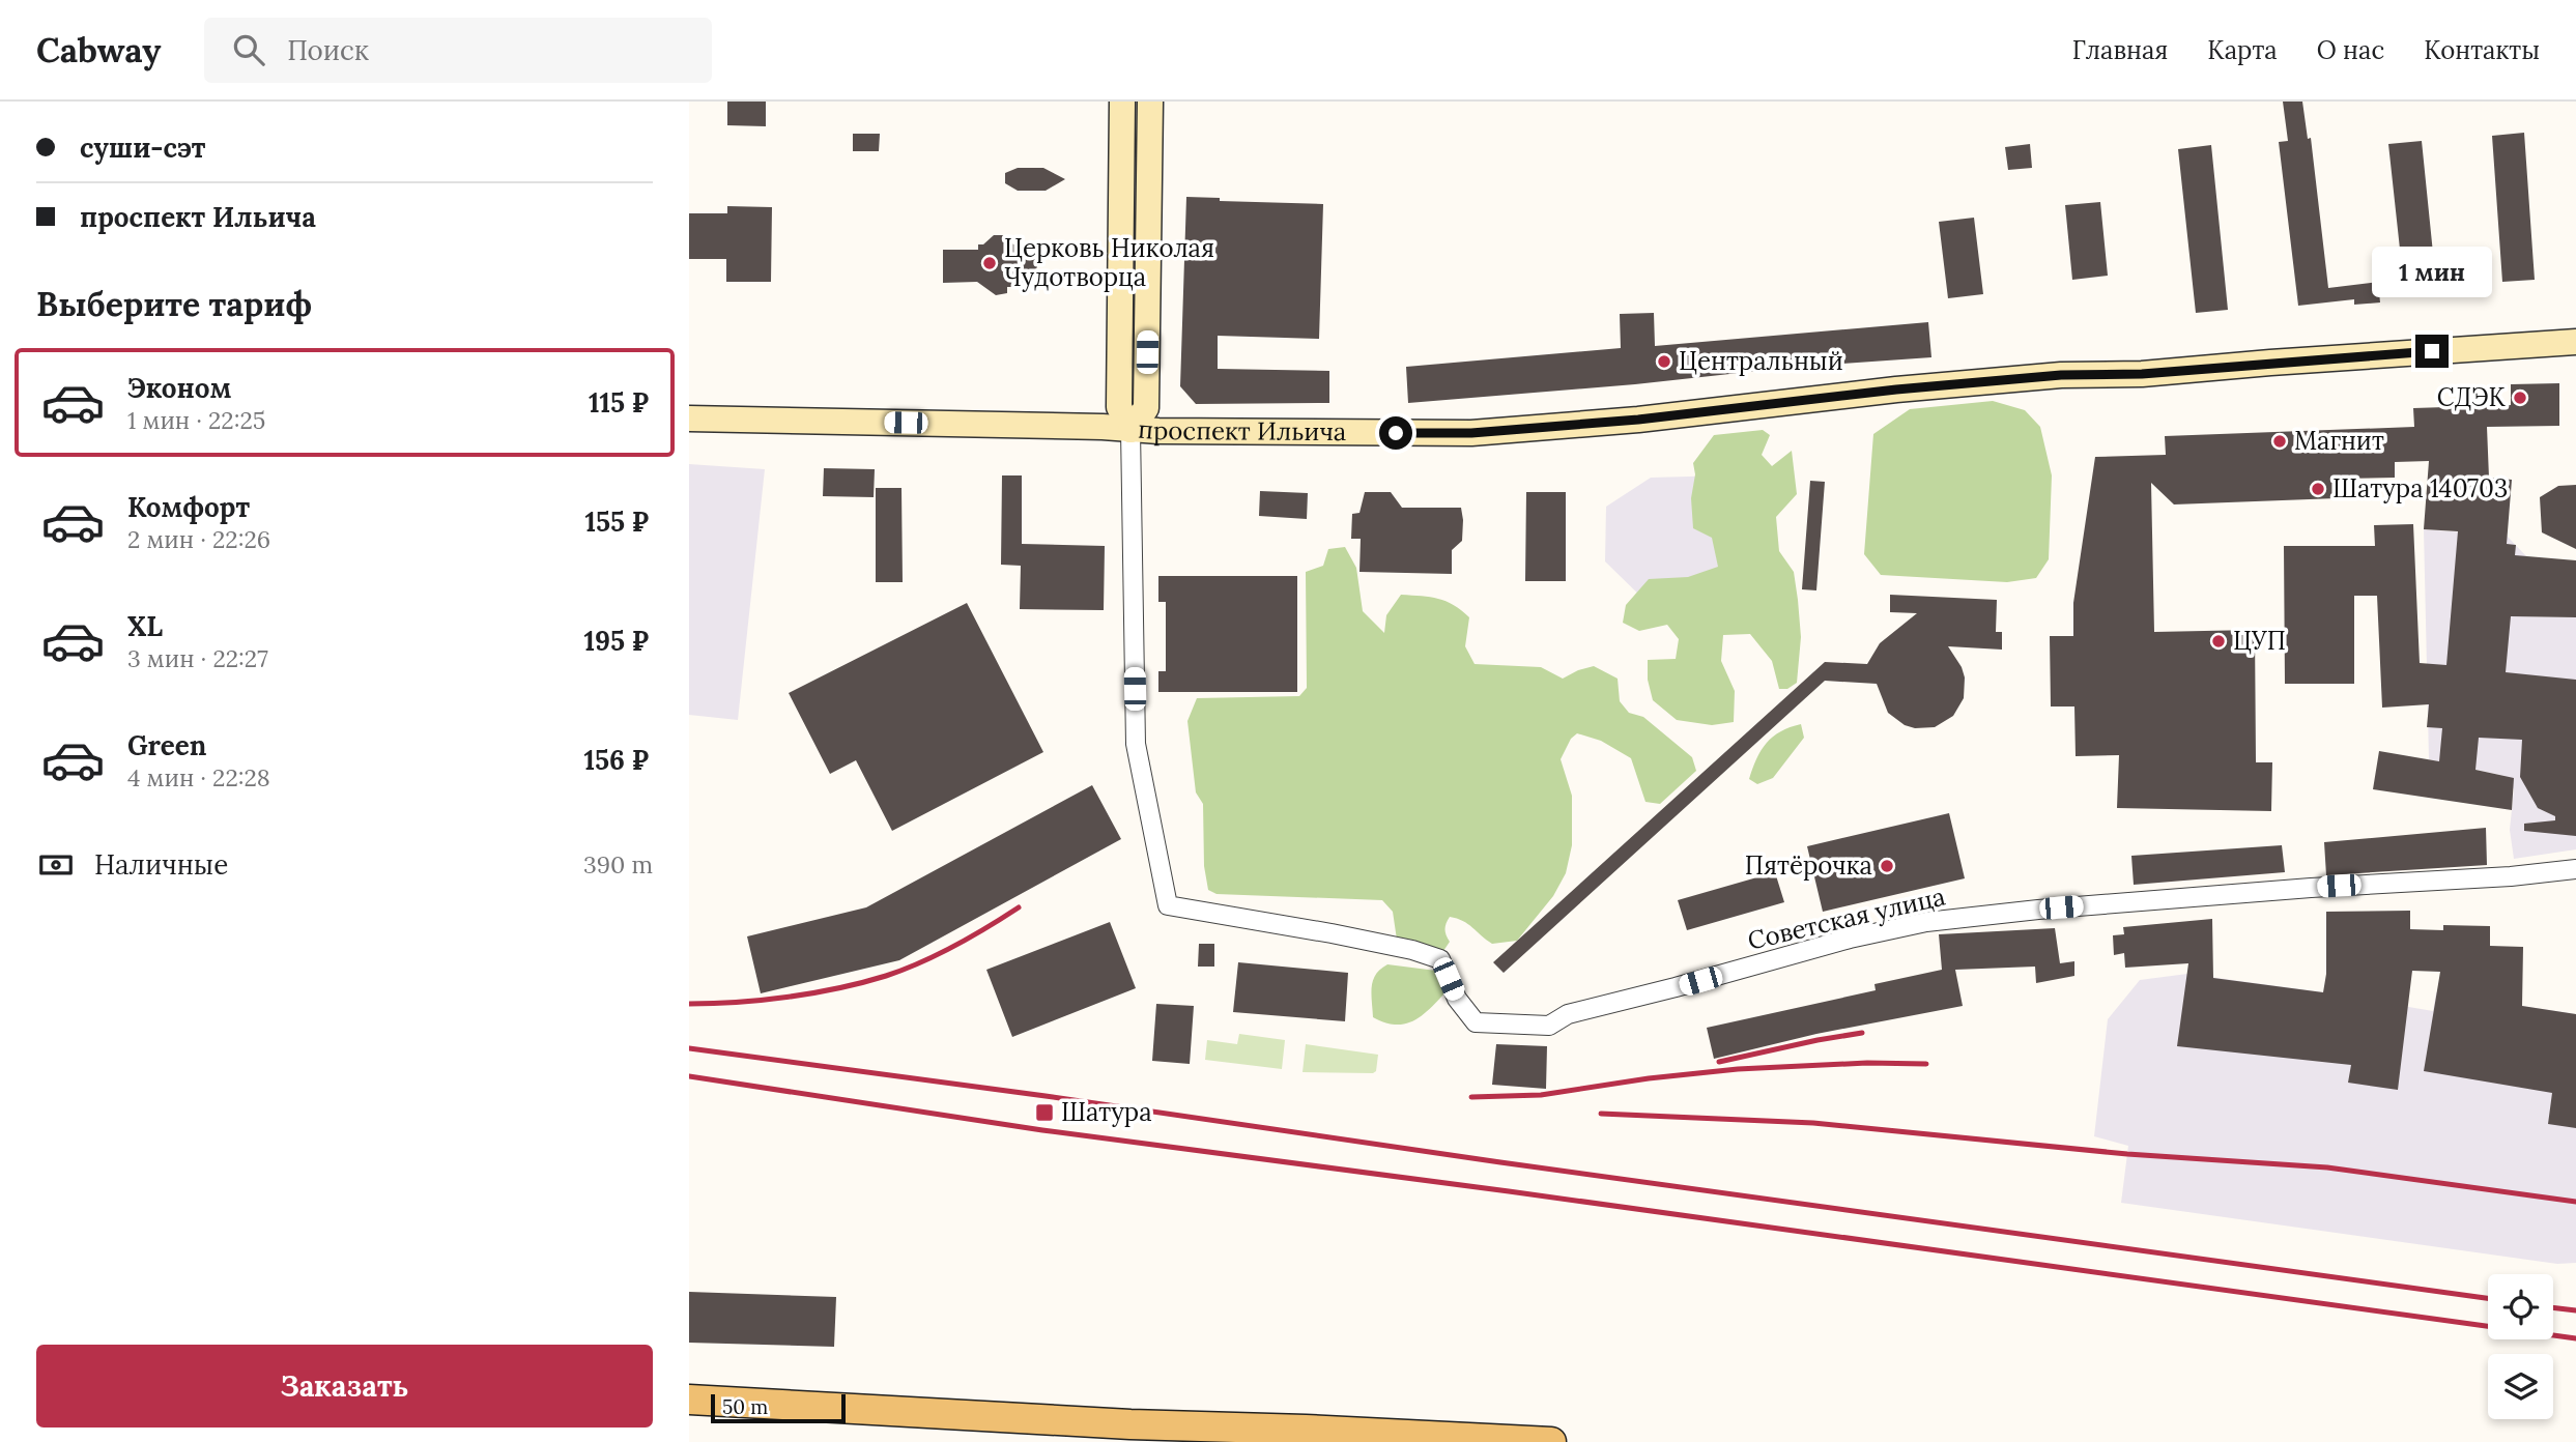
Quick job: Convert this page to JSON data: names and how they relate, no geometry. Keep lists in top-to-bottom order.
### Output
{
  "streets": {
    "street": ["проспект Ильича", "Советская улица"]
  },
  "crossings": [
    ["проспект Ильича", "Советская улица"]
  ],
  "places": {
    "other": [
      "Церковь Николая Чудотворца",
      "Центральный",
      "СДЭК",
      "Магнит",
      "Шатура 140703",
      "ЦУП",
      "Пятёрочка"
    ],
    "transit": ["Шатура"]
  },
  "scale_bar": "50 m",
  "page": {
    "header": "Cabway",
    "search": "Поиск",
    "nav": [
      "Главная",
      "Карта",
      "О нас",
      "Контакты"
    ],
    "banner": ["суши-сэт", "проспект Ильича"],
    "bubble": "1 мин",
    "heading": "Выберите тариф",
    "list": [
      {
        "name": "Эконом",
        "note": "1 мин · 22:25",
        "value": "115 ₽"
      },
      {
        "name": "Комфорт",
        "note": "2 мин · 22:26",
        "value": "155 ₽"
      },
      {
        "name": "XL",
        "note": "3 мин · 22:27",
        "value": "195 ₽"
      },
      {
        "name": "Green",
        "note": "4 мин · 22:28",
        "value": "156 ₽"
      }
    ],
    "pay": ["Наличные", "390 m"],
    "buttons": "Заказать",
    "scale": "50 m"
  }
}
